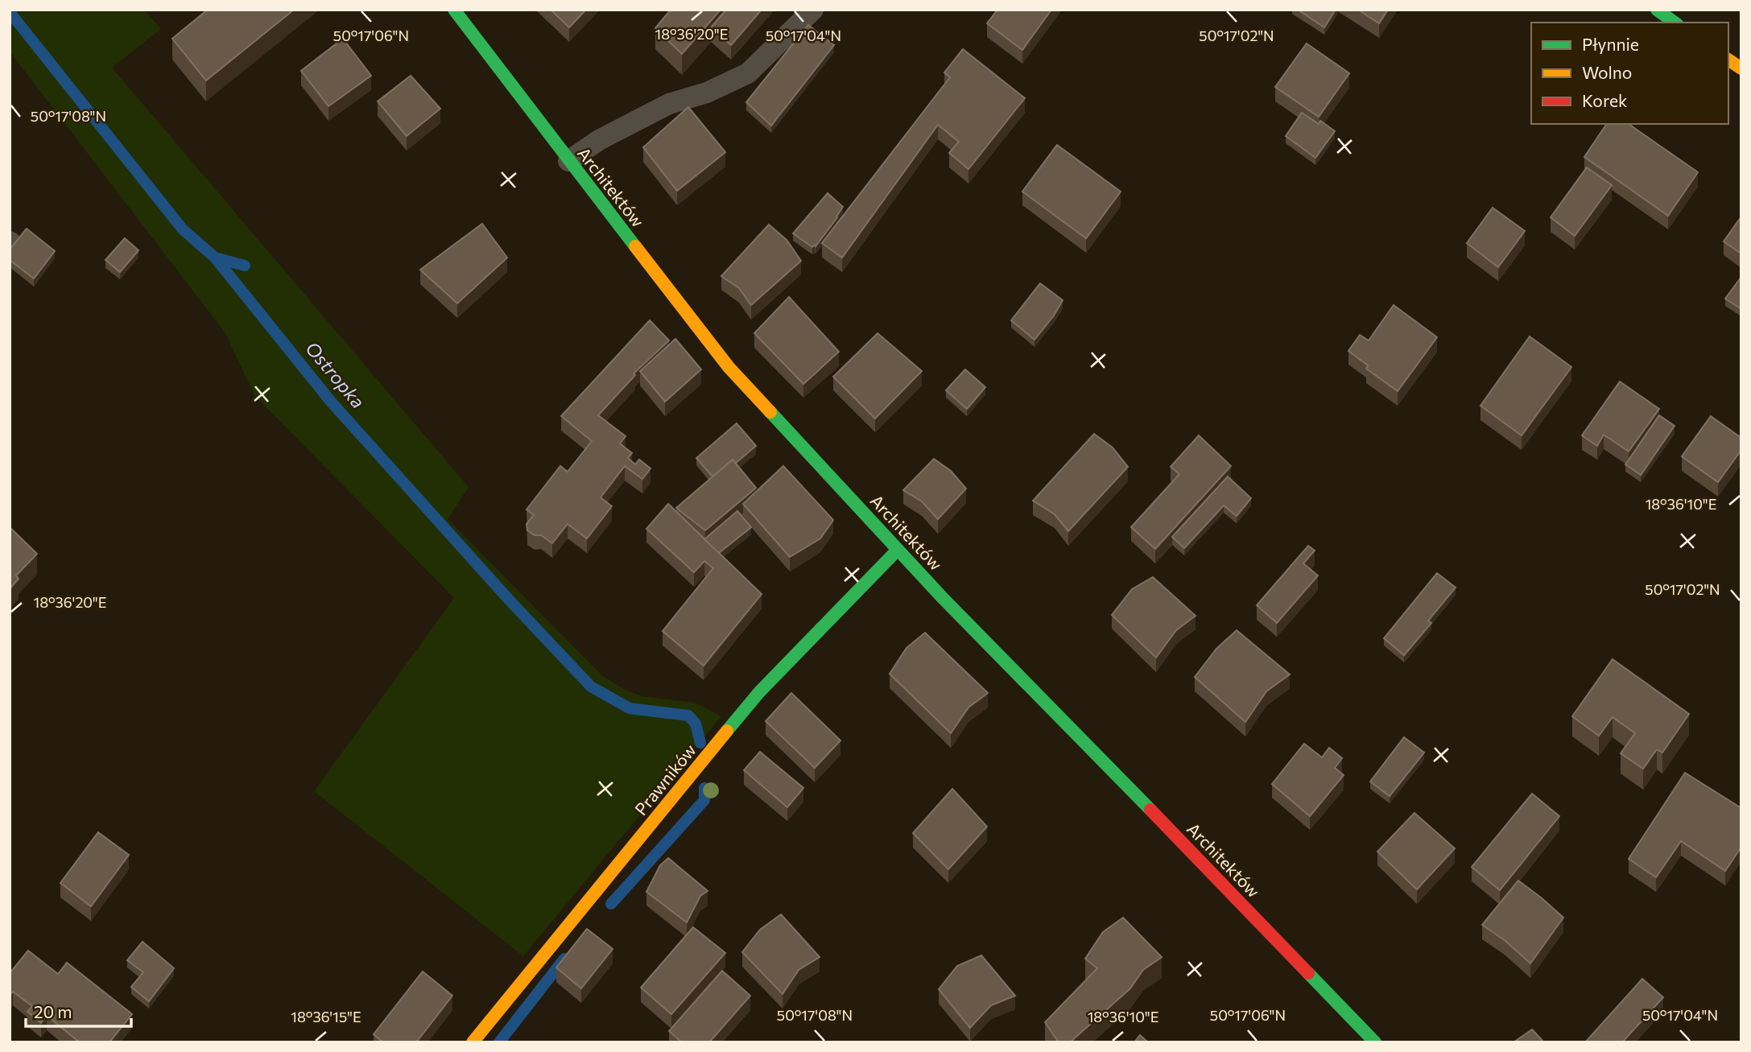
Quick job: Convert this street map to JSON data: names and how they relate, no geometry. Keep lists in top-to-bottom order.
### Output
{
  "streets": {
    "street": ["Architektów", "Prawników"]
  },
  "crossings": [
    ["Architektów", "Prawników"]
  ],
  "water": ["Ostropka"],
  "legend": ["Płynnie", "Wolno", "Korek"],
  "scale_bar": "20 m",
  "coordinates": [
    "18°36'20\"E",
    "50°17'06\"N",
    "50°17'04\"N",
    "50°17'02\"N",
    "50°17'08\"N",
    "18°36'10\"E",
    "18°36'15\"E"
  ]
}
